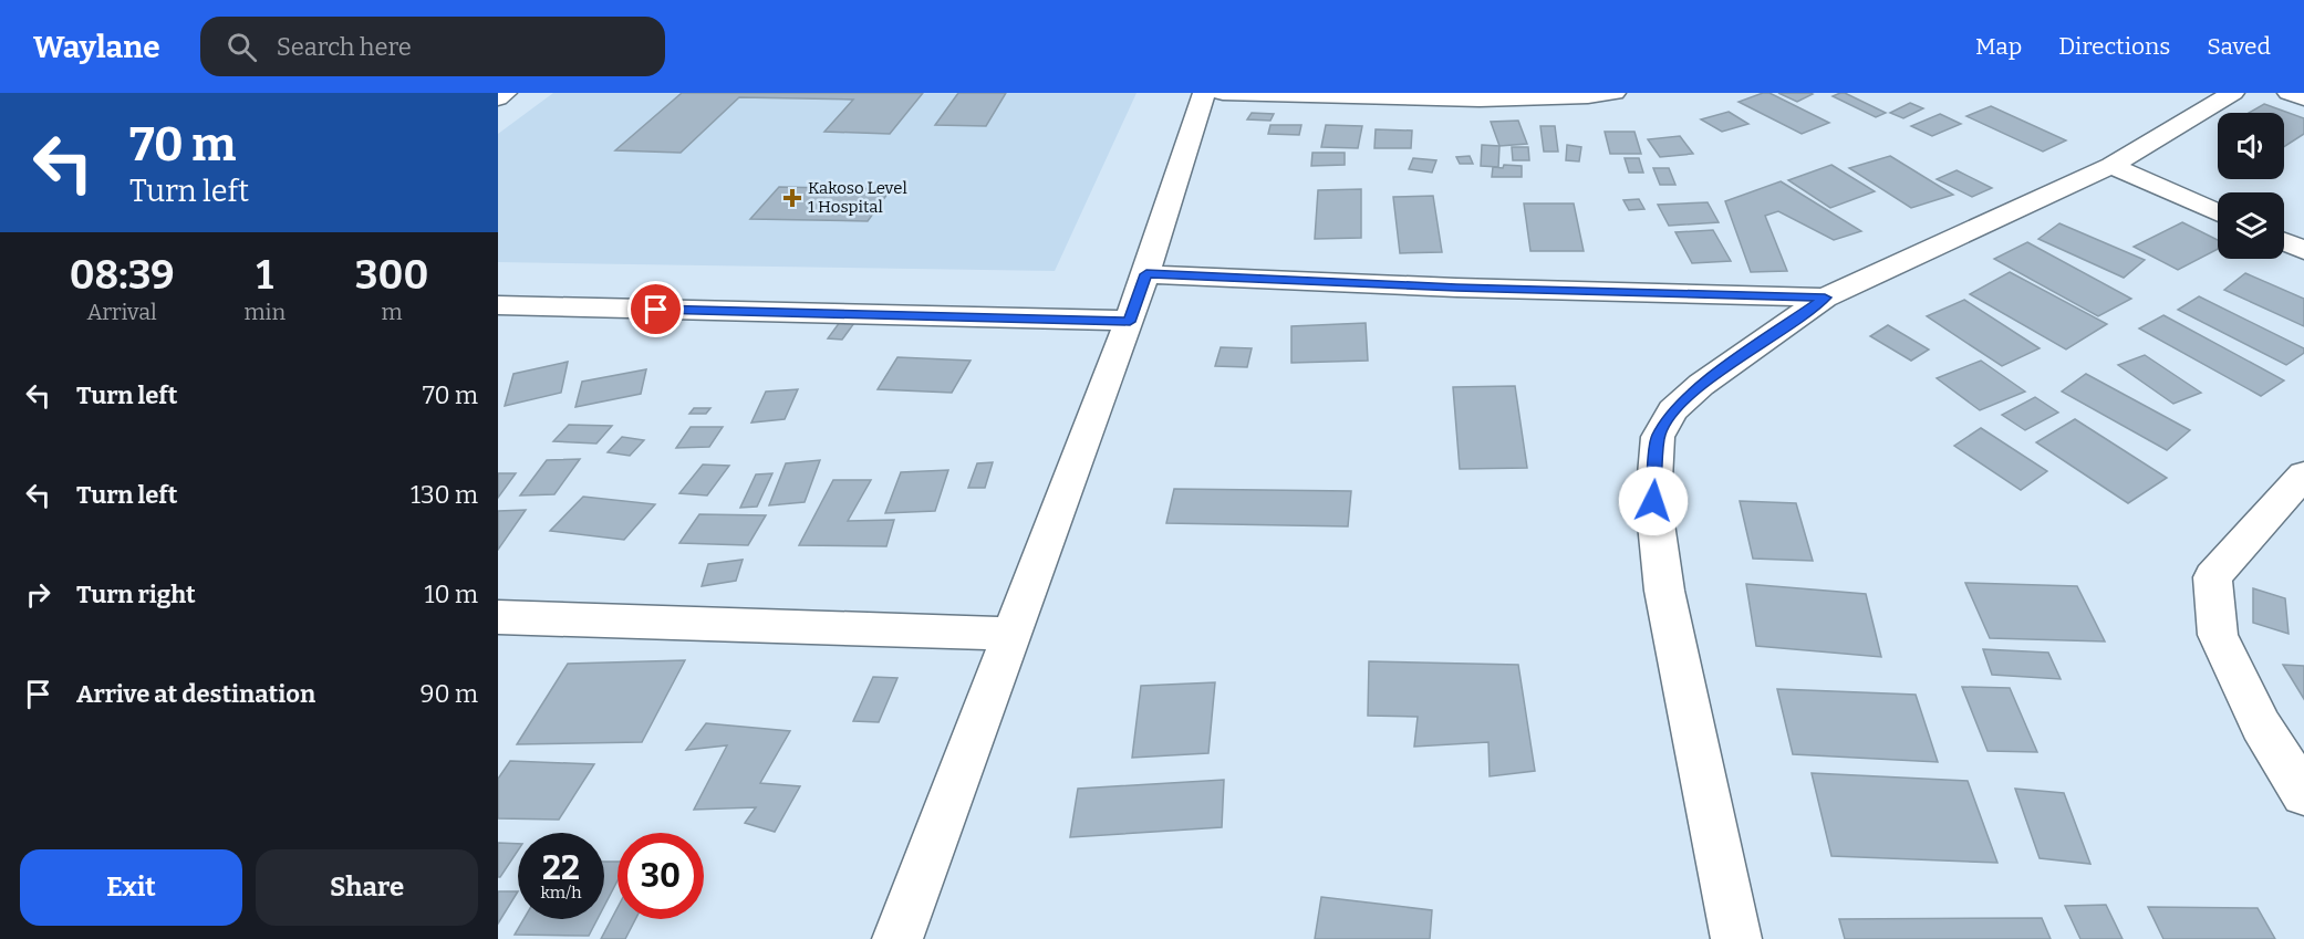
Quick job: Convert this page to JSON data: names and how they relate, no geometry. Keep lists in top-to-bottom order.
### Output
{
  "places": {
    "health": ["Kakoso Level 1 Hospital"]
  },
  "page": {
    "header": "Waylane",
    "search": "Search here",
    "nav": ["Map", "Directions", "Saved"],
    "turn": ["70 m", "Turn left"],
    "eta": [
      "08:39",
      "Arrival",
      "1",
      "min",
      "300",
      "m"
    ],
    "list": [
      {
        "name": "Turn left",
        "value": "70 m"
      },
      {
        "name": "Turn left",
        "value": "130 m"
      },
      {
        "name": "Turn right",
        "value": "10 m"
      },
      {
        "name": "Arrive at destination",
        "value": "90 m"
      }
    ],
    "speed": "22 km/h",
    "limit": "30",
    "buttons": ["Exit", "Share"]
  }
}
